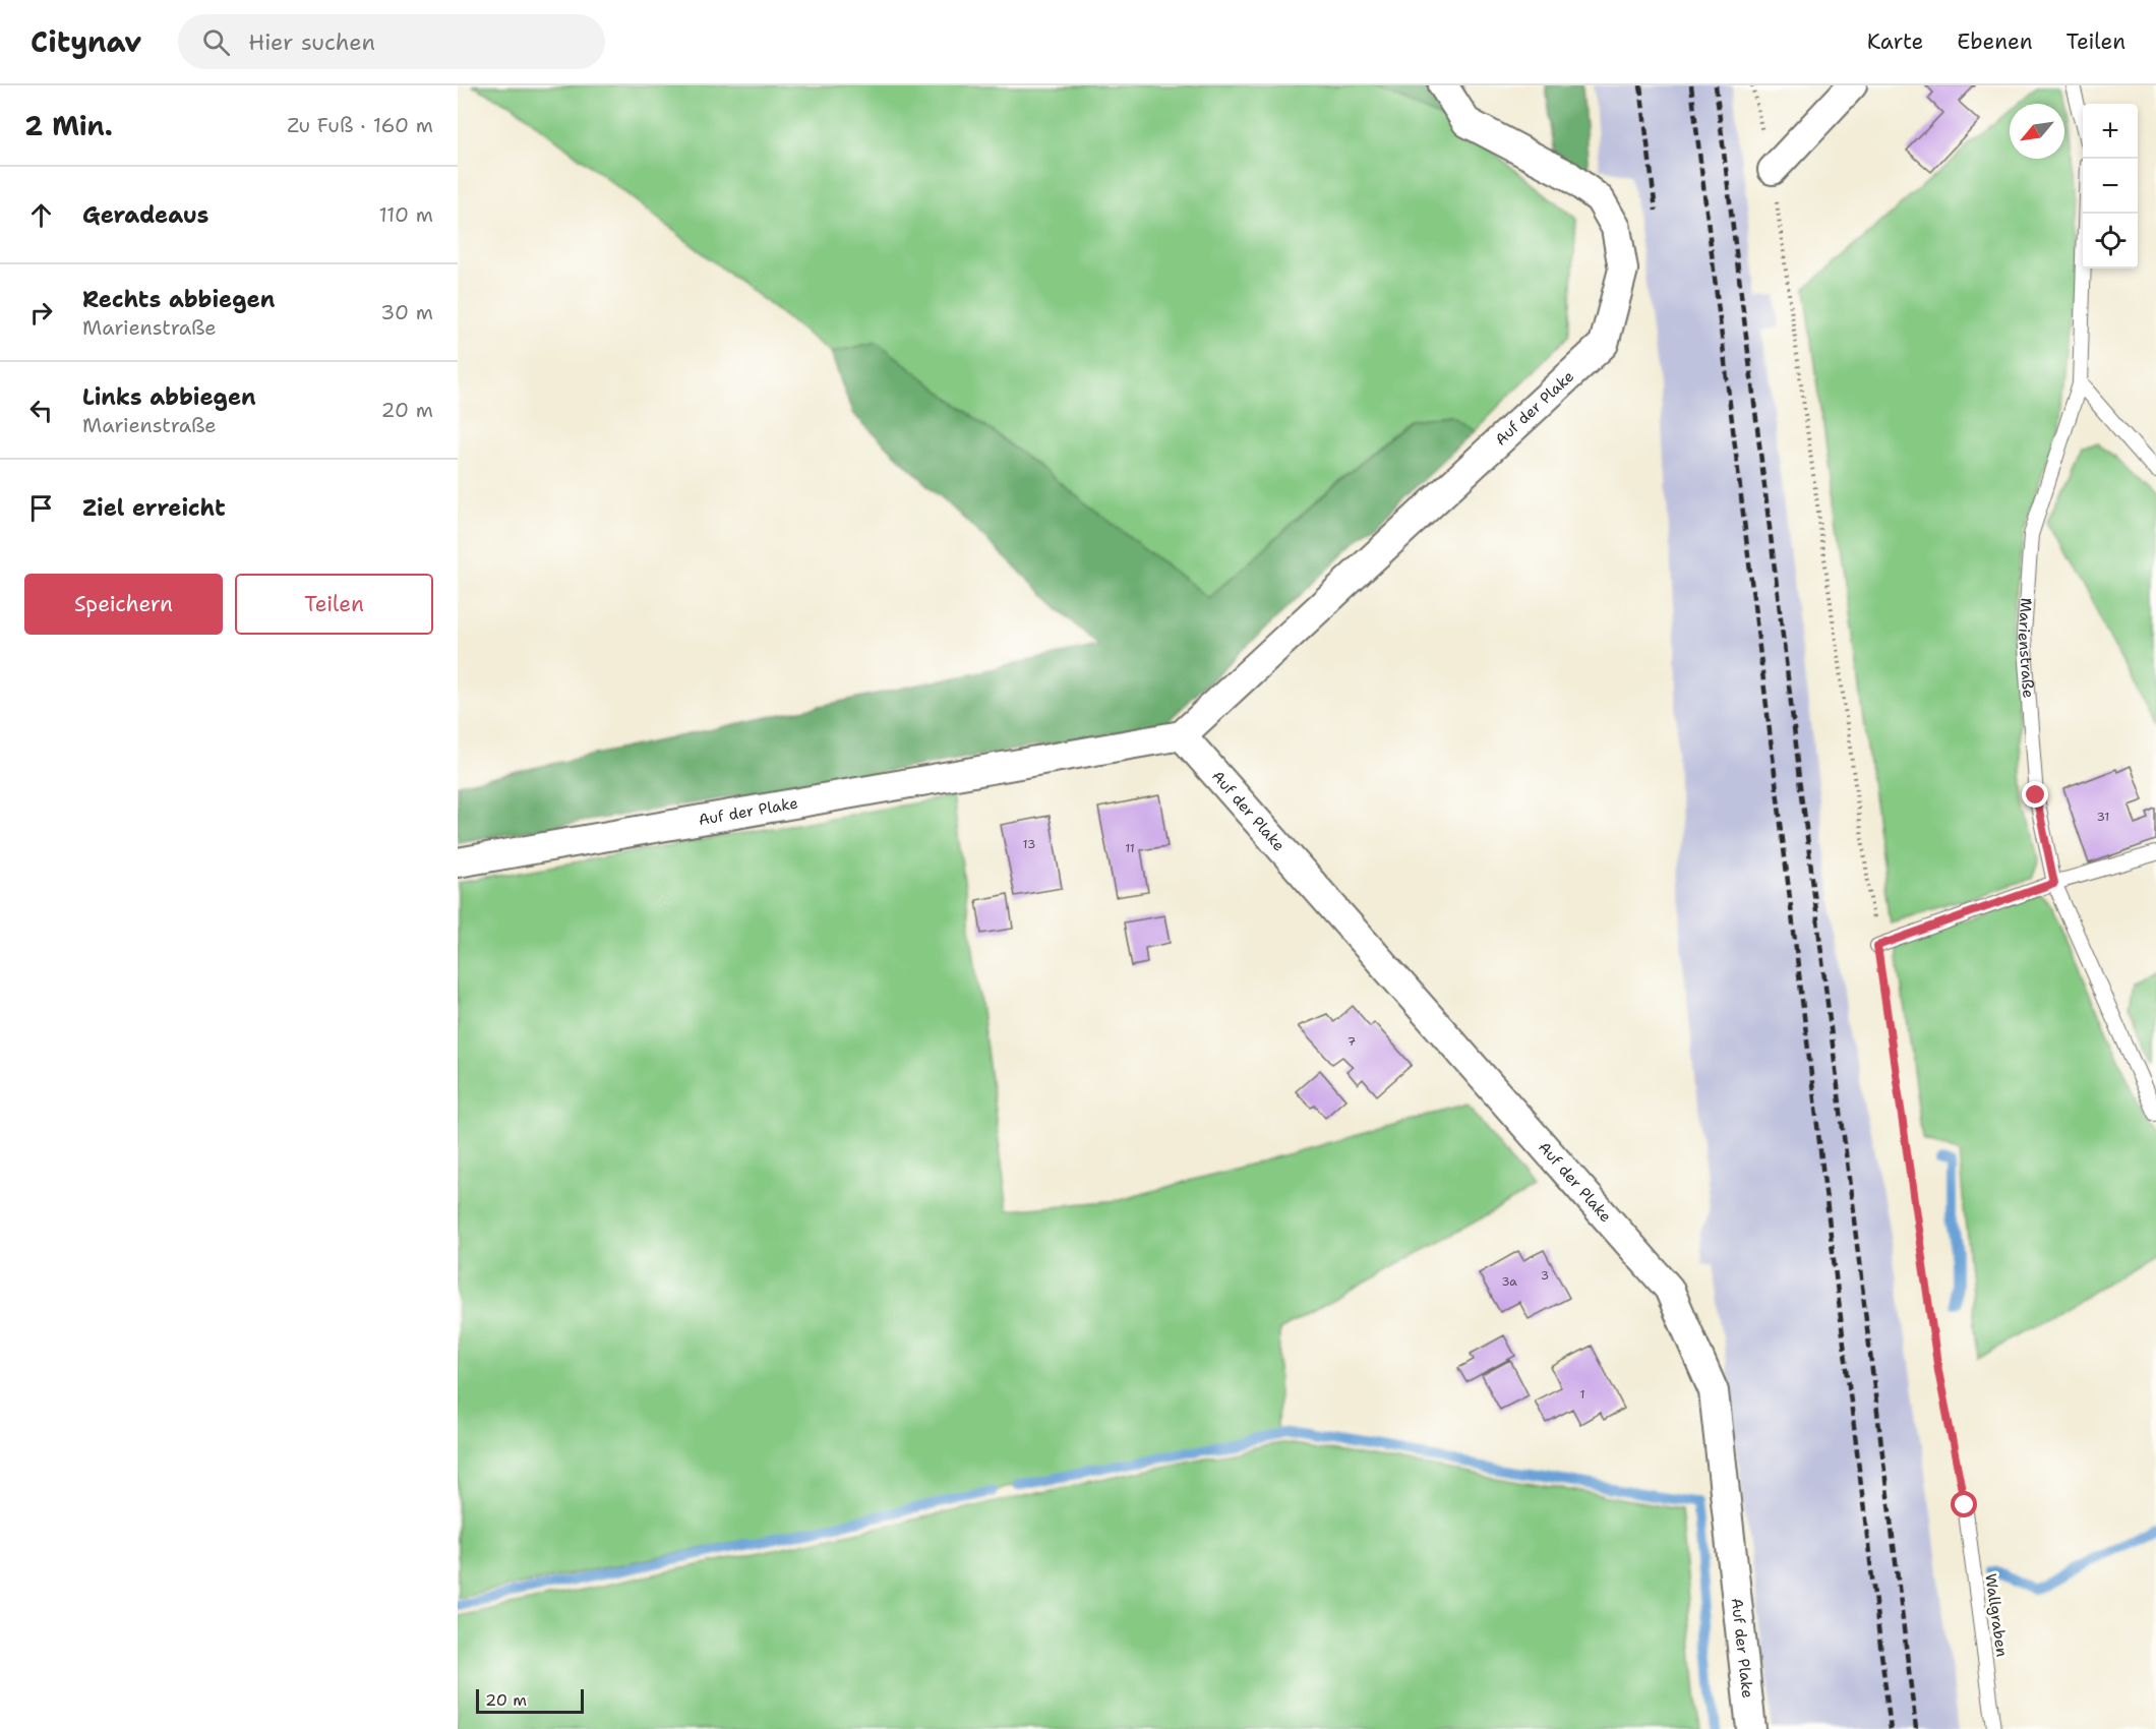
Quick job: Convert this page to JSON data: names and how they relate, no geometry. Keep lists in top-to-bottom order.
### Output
{
  "streets": {
    "street": ["Auf der Plake"],
    "lane": ["Marienstraße", "Wallgraben"]
  },
  "house_numbers": [
    "31",
    "13",
    "11",
    "7",
    "3",
    "3a",
    "1"
  ],
  "scale_bar": "20 m",
  "north": "bottom left",
  "page": {
    "header": "Citynav",
    "search": "Hier suchen",
    "nav": ["Karte", "Ebenen", "Teilen"],
    "heading": ["2 Min.", "Zu Fuß · 160 m"],
    "map_buttons": ["+", "−"],
    "list": [
      ["Geradeaus", "110 m"],
      ["Rechts abbiegen", "Marienstraße", "30 m"],
      ["Links abbiegen", "Marienstraße", "20 m"],
      "Ziel erreicht"
    ],
    "buttons": ["Speichern", "Teilen"],
    "scale": "20 m"
  }
}
